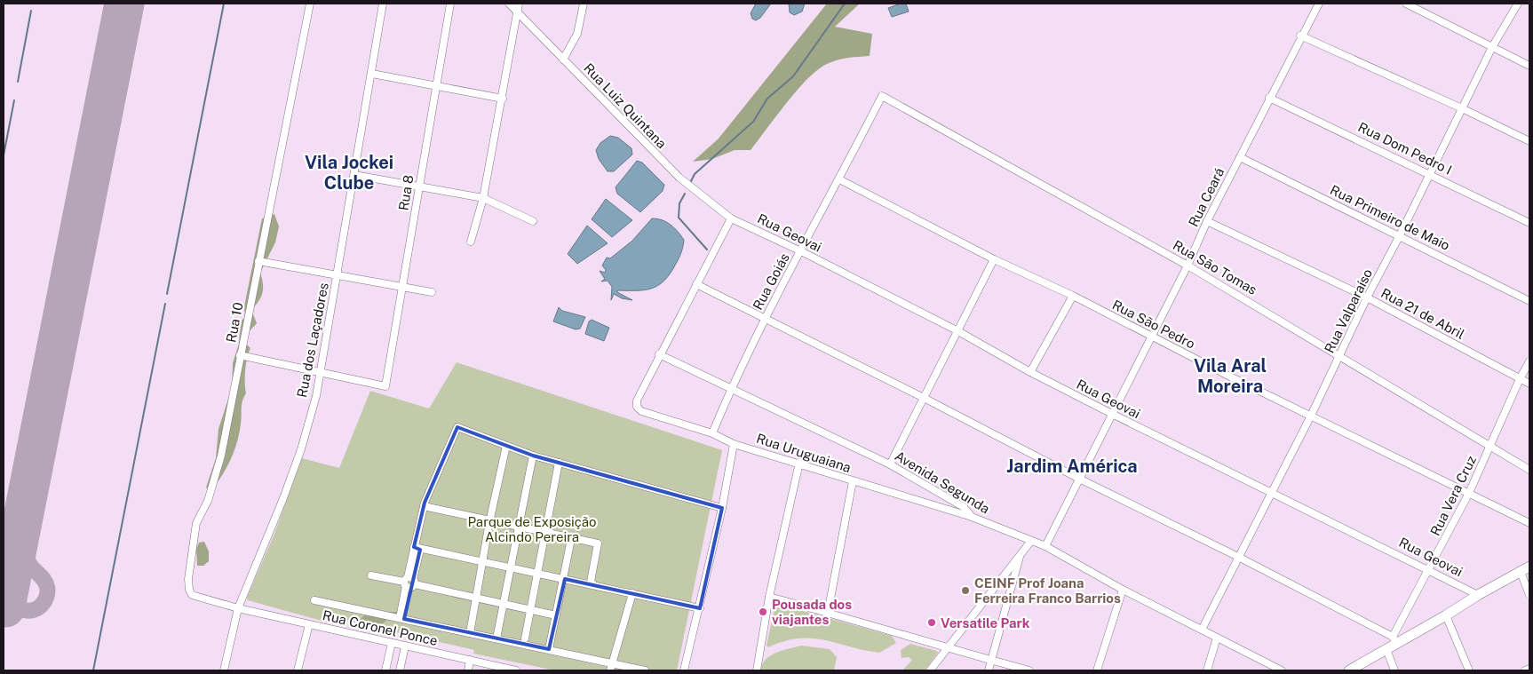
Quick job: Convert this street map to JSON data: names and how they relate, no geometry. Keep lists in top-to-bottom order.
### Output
{
  "streets": {
    "street": [
      "Rua Luiz Quintana",
      "Rua Dom Pedro I",
      "Rua 8",
      "Rua Ceará",
      "Rua Primeiro de Maio",
      "Rua Geovai",
      "Rua São Tomas",
      "Rua Goiás",
      "Rua Valparaíso",
      "Rua 21 de Abril",
      "Rua 10",
      "Rua São Pedro",
      "Rua dos Laçadores",
      "Rua Uruguaiana",
      "Avenida Segunda",
      "Rua Vera Cruz",
      "Rua Coronel Ponce"
    ]
  },
  "crossings": [
    ["Rua Luiz Quintana", "Rua Geovai"],
    ["Rua Dom Pedro I", "Rua Ceará"],
    ["Rua Dom Pedro I", "Rua Valparaíso"],
    ["Rua 8", "Rua dos Laçadores"],
    ["Rua Ceará", "Rua Primeiro de Maio"],
    ["Rua Ceará", "Rua Geovai"],
    ["Rua Ceará", "Rua São Tomas"],
    ["Rua Ceará", "Rua 21 de Abril"],
    ["Rua Ceará", "Rua São Pedro"],
    ["Rua Ceará", "Avenida Segunda"],
    ["Rua Primeiro de Maio", "Rua Valparaíso"],
    ["Rua Geovai", "Rua Goiás"],
    ["Rua Geovai", "Rua Valparaíso"],
    ["Rua Geovai", "Rua Vera Cruz"],
    ["Rua São Tomas", "Rua Goiás"],
    ["Rua São Tomas", "Rua Valparaíso"],
    ["Rua São Tomas", "Rua Vera Cruz"],
    ["Rua Goiás", "Rua São Pedro"],
    ["Rua Goiás", "Rua Uruguaiana"],
    ["Rua Goiás", "Avenida Segunda"],
    ["Rua Valparaíso", "Rua 21 de Abril"],
    ["Rua Valparaíso", "Rua São Pedro"],
    ["Rua Valparaíso", "Avenida Segunda"],
    ["Rua 21 de Abril", "Rua Vera Cruz"],
    ["Rua 10", "Rua dos Laçadores"],
    ["Rua 10", "Rua Coronel Ponce"],
    ["Rua São Pedro", "Rua Vera Cruz"],
    ["Rua dos Laçadores", "Rua Coronel Ponce"],
    ["Rua Uruguaiana", "Avenida Segunda"]
  ],
  "districts": ["Vila Jockei Clube", "Vila Aral Moreira", "Jardim América"],
  "parks": ["Parque de Exposição Alcindo Pereira"],
  "places": ["CEINF Prof Joana Ferreira Franco Barrios", "Pousada dos viajantes", "Versatile Park"]
}
